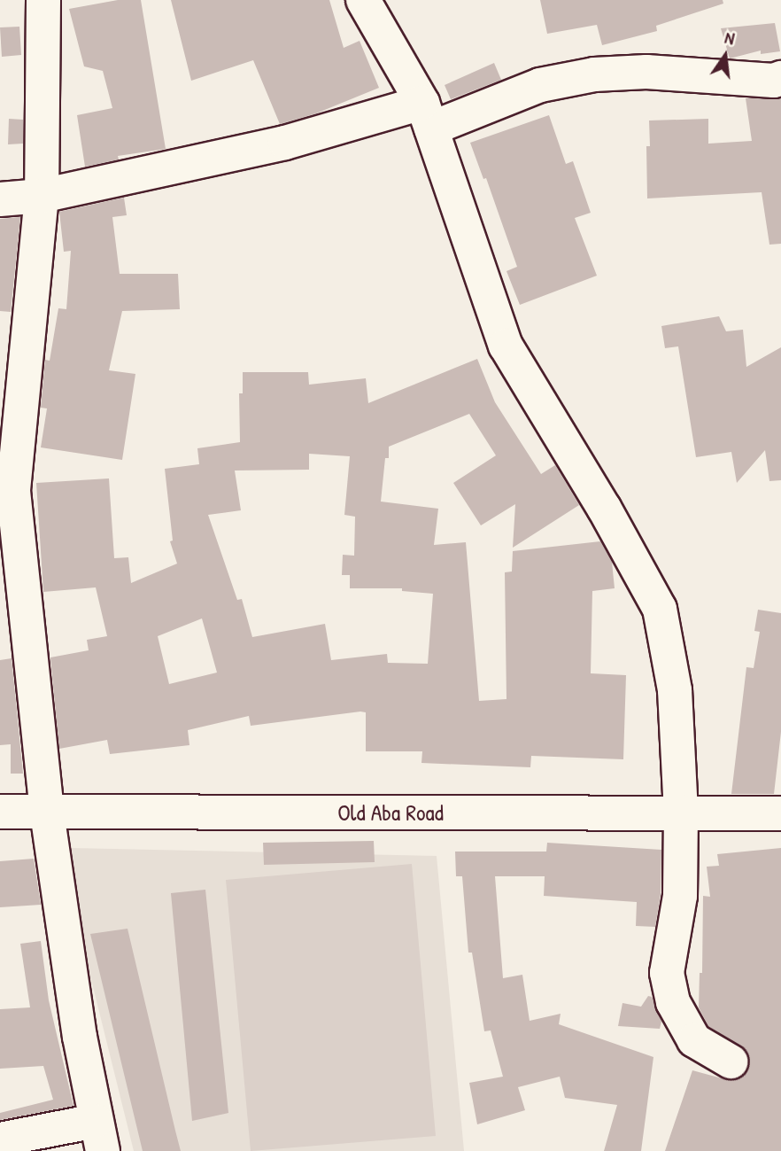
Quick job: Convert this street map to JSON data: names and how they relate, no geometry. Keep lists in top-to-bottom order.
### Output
{
  "streets": {
    "street": ["Old Aba Road"]
  },
  "north": "top"
}
